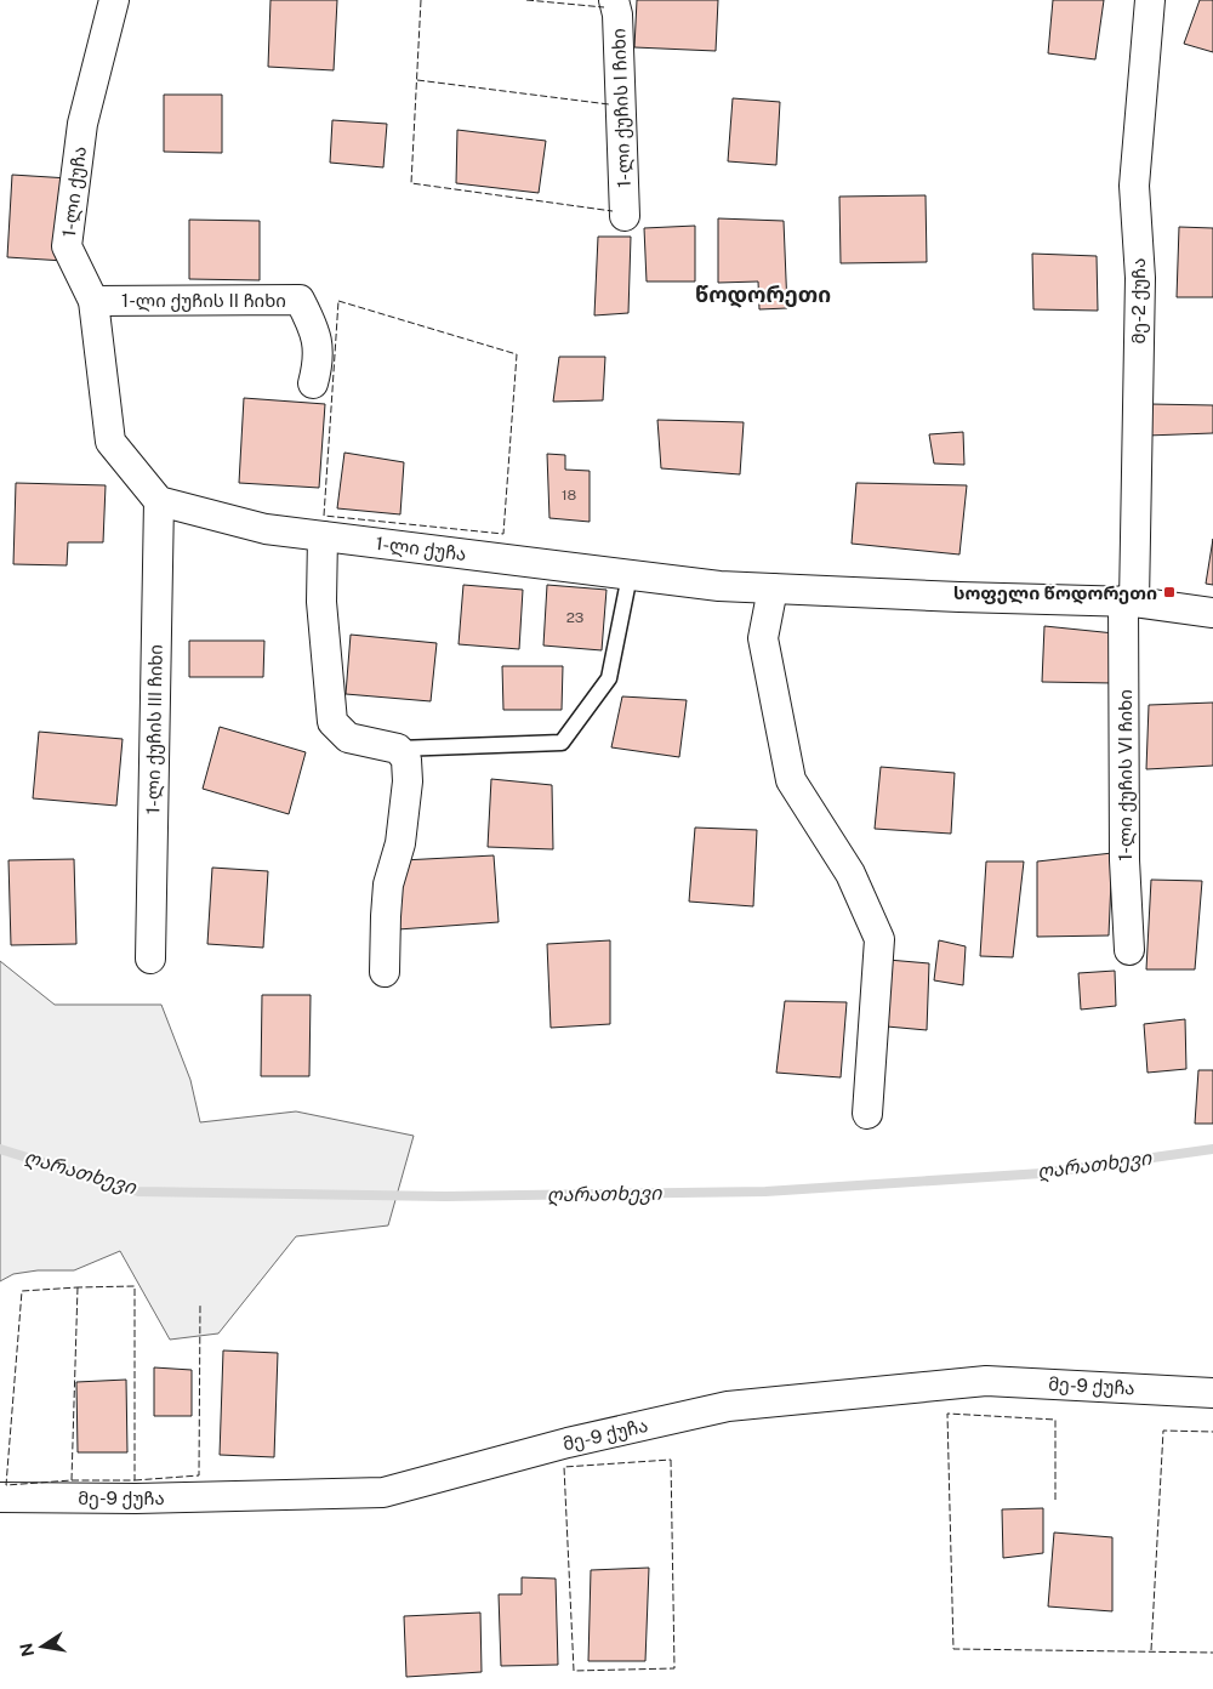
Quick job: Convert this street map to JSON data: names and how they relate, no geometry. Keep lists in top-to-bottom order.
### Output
{
  "streets": {
    "street": [
      "1-ლი ქუჩის I ჩიხი",
      "1-ლი ქუჩა",
      "1-ლი ქუჩის II ჩიხი",
      "მე-2 ქუჩა",
      "1-ლი ქუჩის III ჩიხი",
      "1-ლი ქუჩის VI ჩიხი",
      "მე-9 ქუჩა"
    ]
  },
  "crossings": [
    ["1-ლი ქუჩა", "1-ლი ქუჩის II ჩიხი"],
    ["1-ლი ქუჩა", "მე-2 ქუჩა"],
    ["1-ლი ქუჩა", "1-ლი ქუჩის III ჩიხი"],
    ["1-ლი ქუჩა", "1-ლი ქუჩის VI ჩიხი"],
    ["მე-2 ქუჩა", "1-ლი ქუჩის VI ჩიხი"]
  ],
  "districts": ["წოდორეთი"],
  "water": ["ღარათხევი"],
  "places": {
    "transit": ["სოფელი წოდორეთი"]
  },
  "house_numbers": ["18", "23"],
  "north": "left"
}
